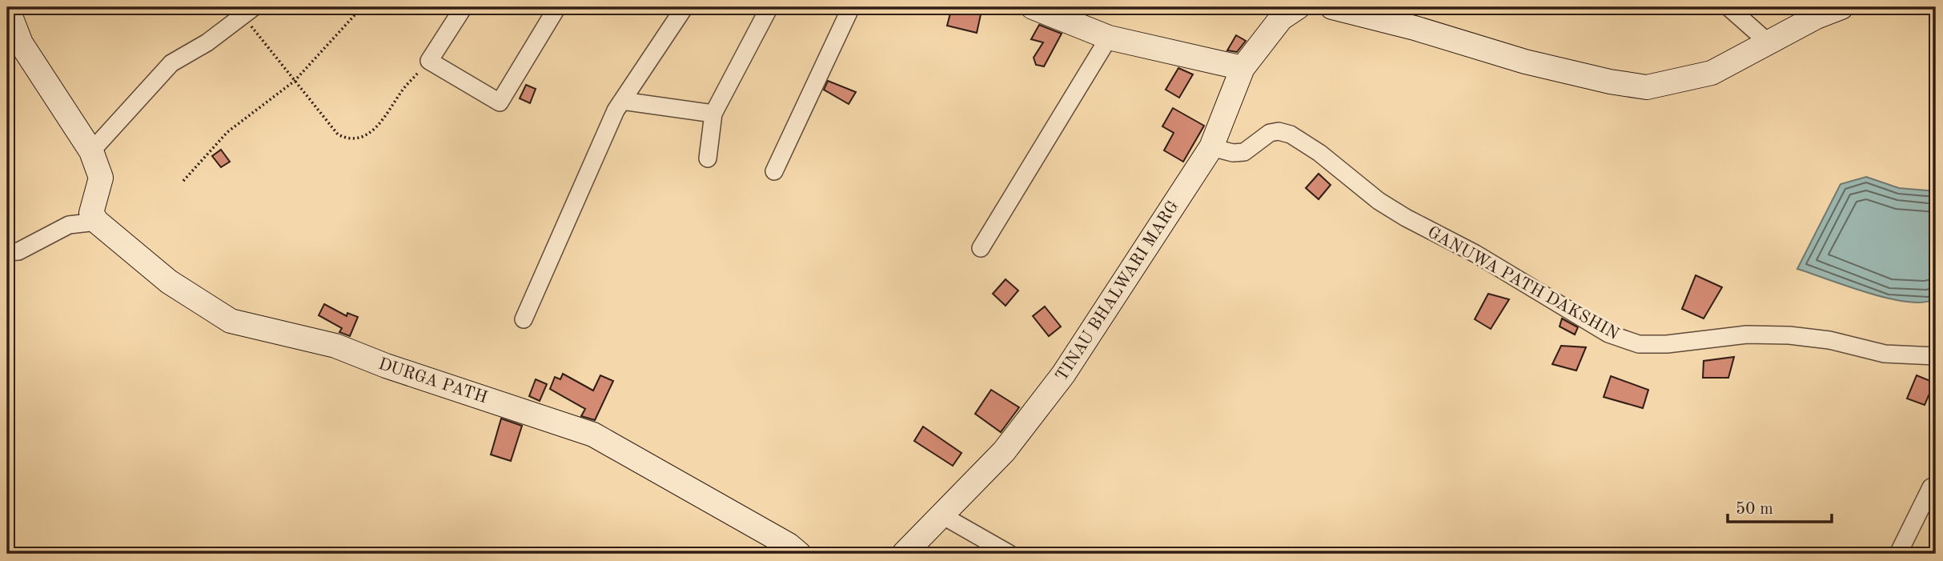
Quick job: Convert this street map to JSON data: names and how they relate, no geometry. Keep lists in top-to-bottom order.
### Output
{
  "streets": {
    "street": ["GANUWA PATH DAKSHIN", "TINAU BHALWARI MARG", "DURGA PATH"]
  },
  "crossings": [
    ["GANUWA PATH DAKSHIN", "TINAU BHALWARI MARG"]
  ],
  "scale_bar": "50 m"
}
